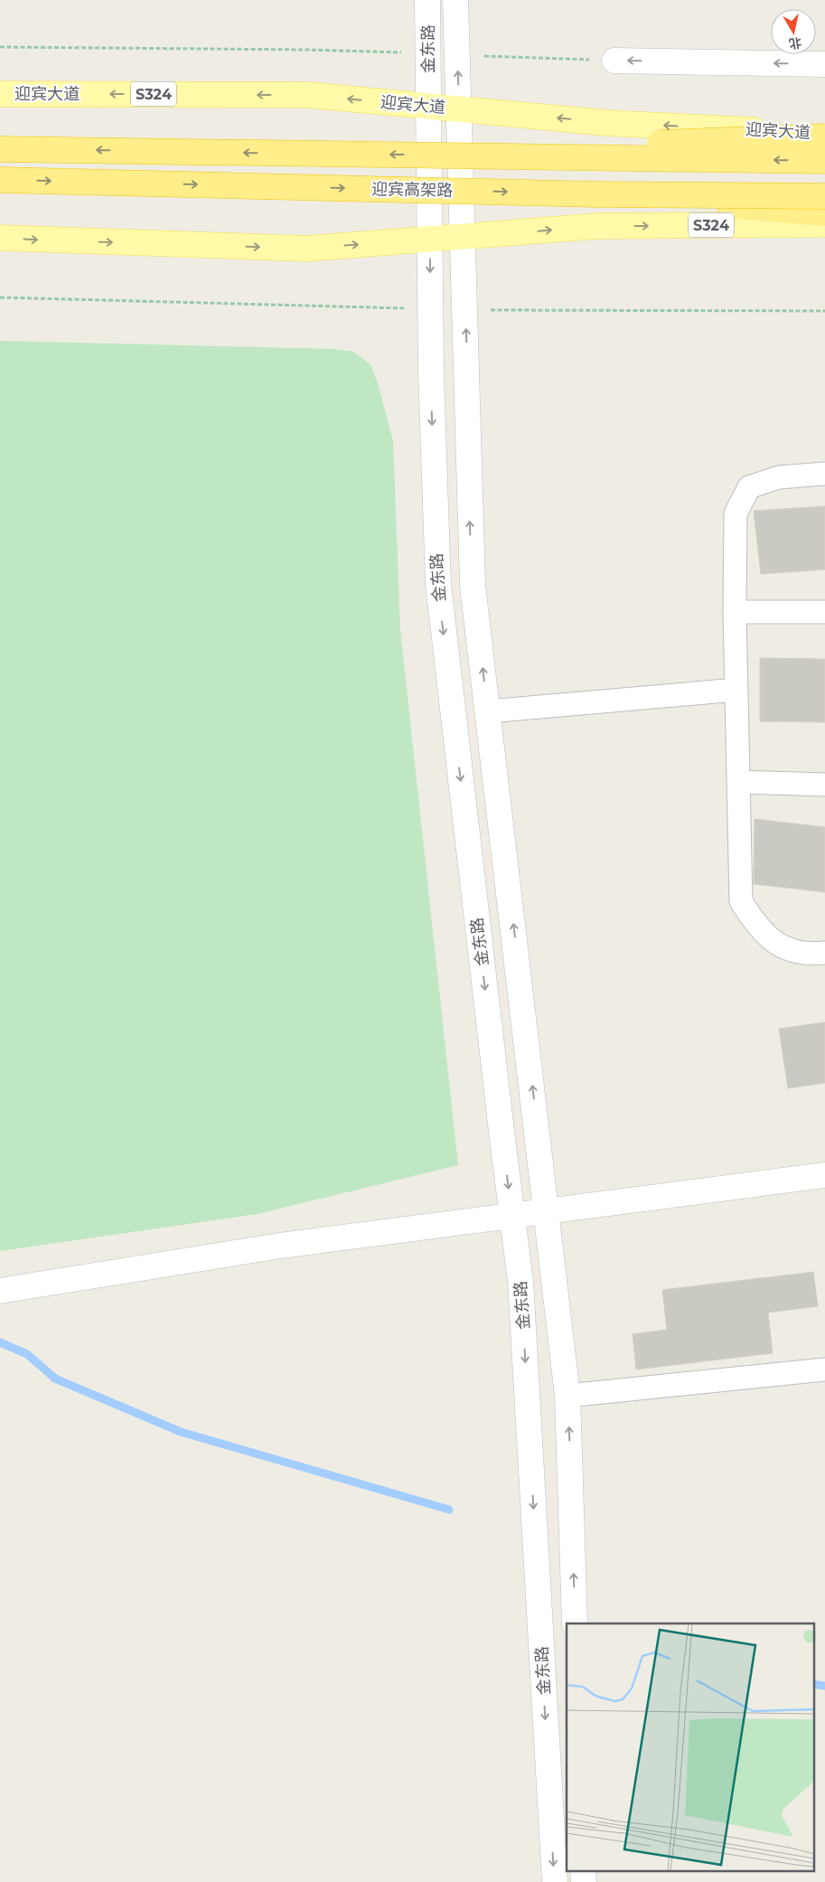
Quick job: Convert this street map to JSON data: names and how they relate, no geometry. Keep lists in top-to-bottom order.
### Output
{
  "streets": {
    "highway": ["迎宾高架路"],
    "main road": ["金东路", "迎宾大道", "S324"]
  },
  "crossings": [
    ["金东路", "迎宾大道"],
    ["金东路", "S324"]
  ],
  "north": "bottom"
}
